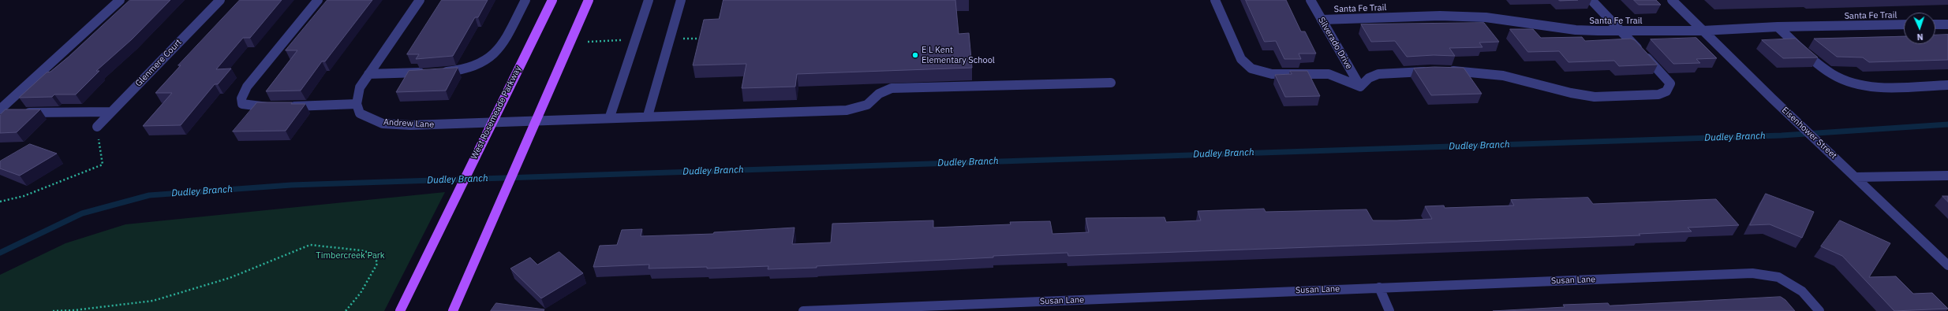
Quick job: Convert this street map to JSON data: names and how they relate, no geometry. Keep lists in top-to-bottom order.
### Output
{
  "streets": {
    "main road": ["West Rosemeade Parkway"],
    "street": [
      "Santa Fe Trail",
      "Silverado Drive",
      "Glenmere Court",
      "Andrew Lane",
      "Eisenhower Street",
      "Susan Lane"
    ]
  },
  "crossings": [
    ["Santa Fe Trail", "Silverado Drive"],
    ["Santa Fe Trail", "Eisenhower Street"],
    ["West Rosemeade Parkway", "Andrew Lane"]
  ],
  "water": ["Dudley Branch"],
  "parks": ["Timbercreek Park"],
  "places": ["E L Kent Elementary School"],
  "north": "bottom"
}
